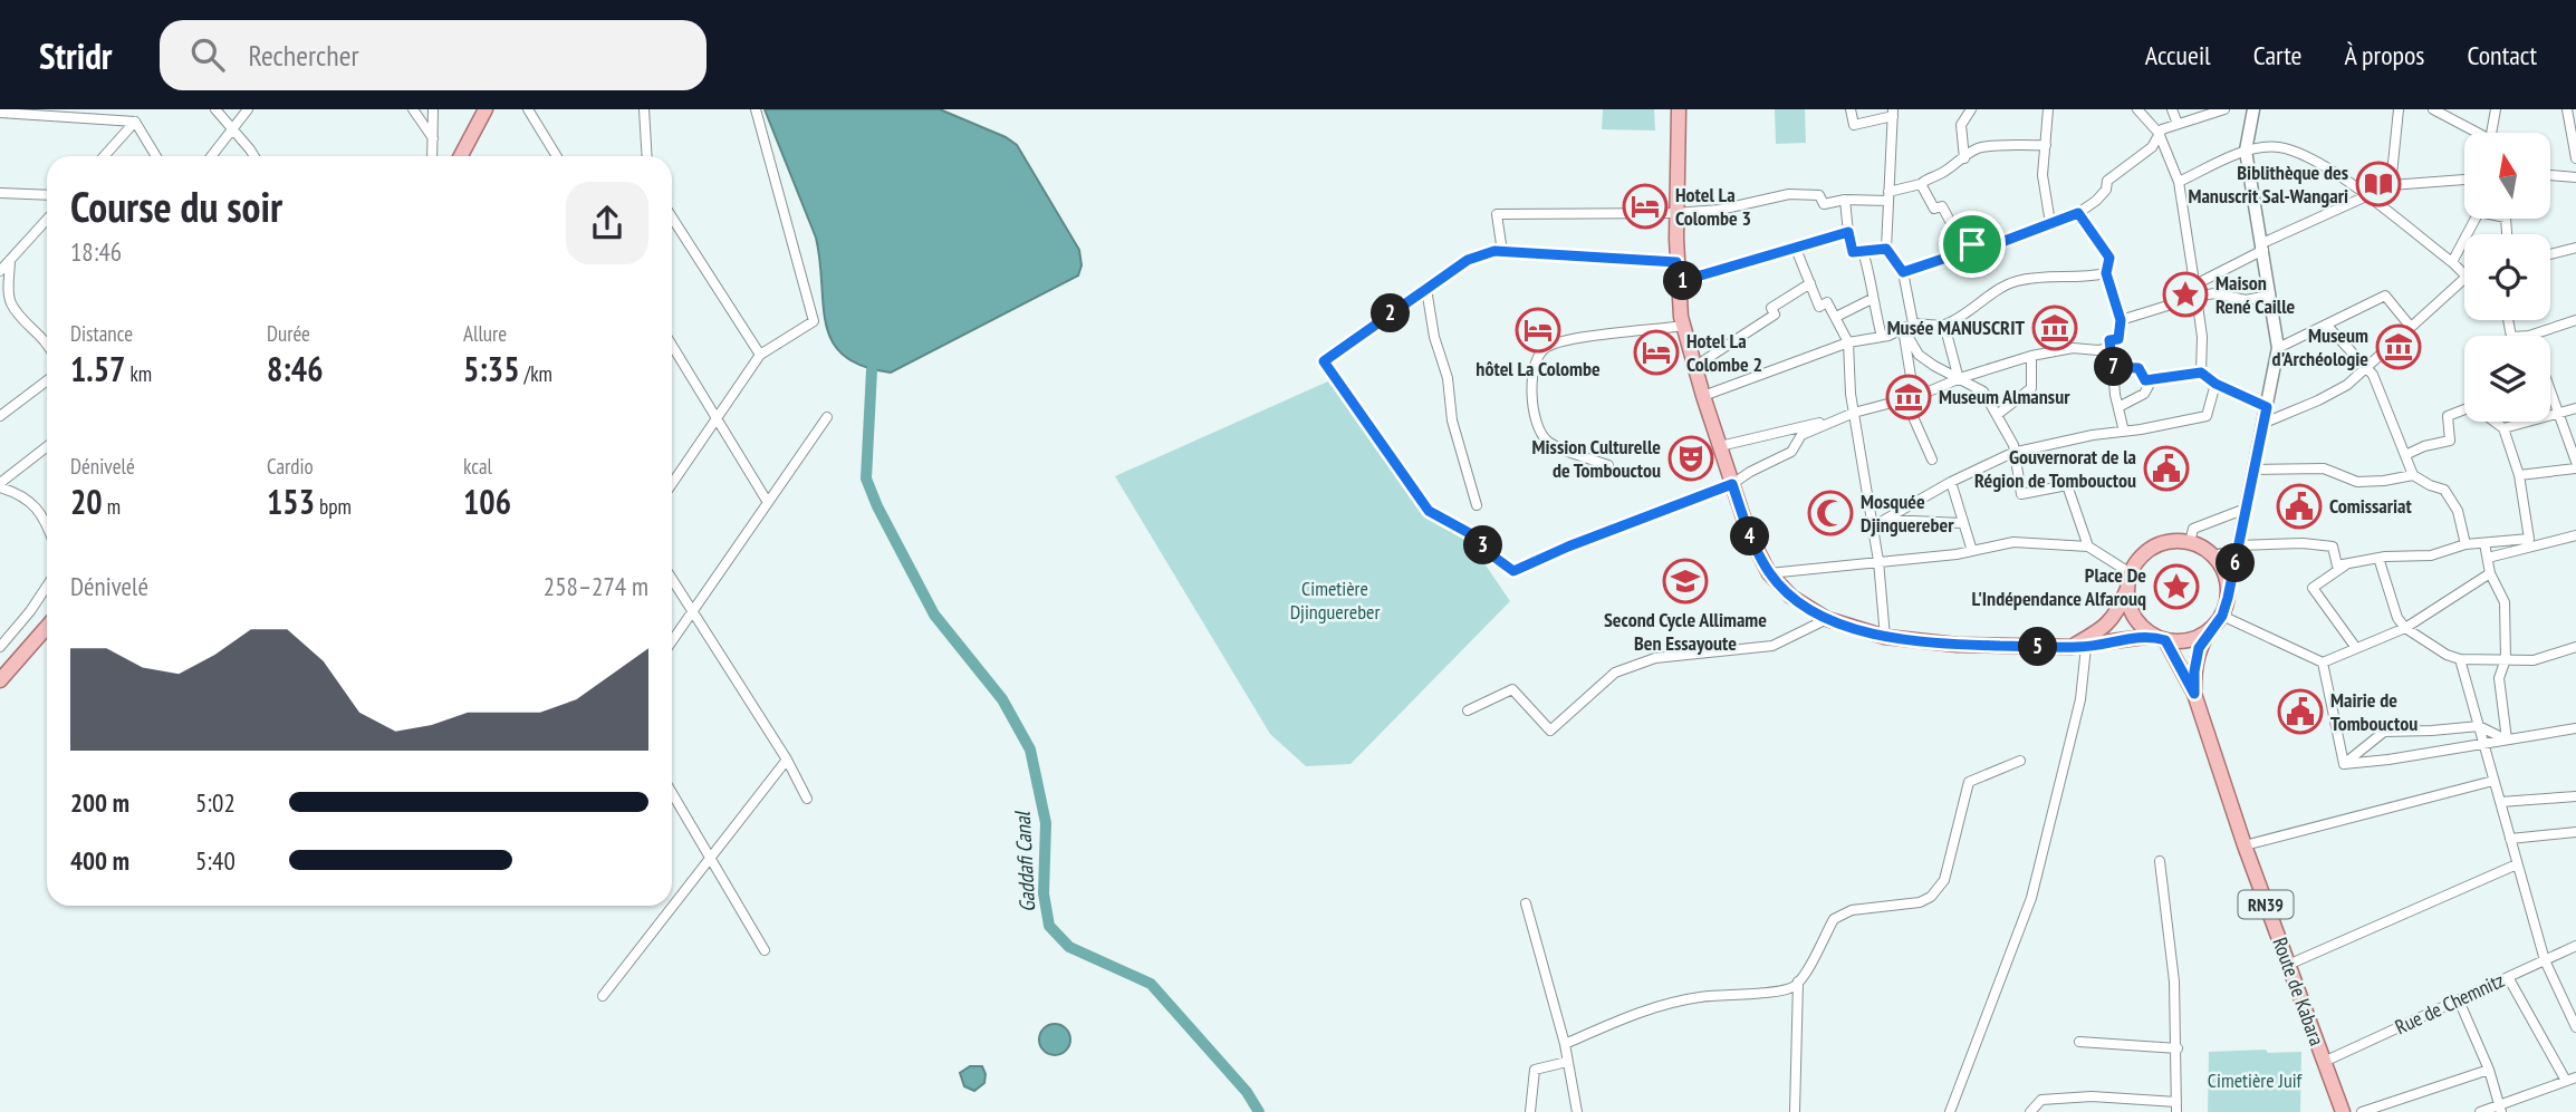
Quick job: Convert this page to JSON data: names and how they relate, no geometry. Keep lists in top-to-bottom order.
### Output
{
  "streets": {
    "main road": ["RN39", "Route de Kabara"],
    "street": ["Rue de Chemnitz"]
  },
  "crossings": [
    ["Route de Kabara", "Rue de Chemnitz"]
  ],
  "water": ["Gaddafi Canal"],
  "parks": ["Cimetière Djinguereber", "Cimetière Juif"],
  "places": {
    "library": ["Biblithèque des Manuscrit Sal-Wangari"],
    "hotel": ["Hotel La Colombe 3", "hôtel La Colombe", "Hotel La Colombe 2"],
    "place": ["Maison René Caille", "Place De L'Indépendance Alfarouq"],
    "museum": ["Musée MANUSCRIT", "Museum d'Archéologie", "Museum Almansur"],
    "theatre": ["Mission Culturelle de Tombouctou"],
    "public building": ["Gouvernorat de la Région de Tombouctou", "Comissariat", "Mairie de Tombouctou"],
    "mosque": ["Mosquée Djinguereber"],
    "school or university": ["Second Cycle Allimame Ben Essayoute"]
  },
  "north": "top",
  "page": {
    "header": "Stridr",
    "search": "Rechercher",
    "nav": [
      "Accueil",
      "Carte",
      "À propos",
      "Contact"
    ],
    "heading": ["Course du soir", "18:46"],
    "pins": [
      "1",
      "2",
      "7",
      "4",
      "3",
      "6",
      "5"
    ],
    "stats": [
      ["Distance", "1.57 km"],
      ["Durée", "8:46"],
      ["Allure", "5:35 /km"],
      ["Dénivelé", "20 m"],
      ["Cardio", "153 bpm"],
      ["kcal", "106"]
    ],
    "chart": ["Dénivelé", "258–274 m"],
    "list": [
      {
        "name": "200 m",
        "note": "5:02"
      },
      {
        "name": "400 m",
        "note": "5:40"
      }
    ]
  }
}
